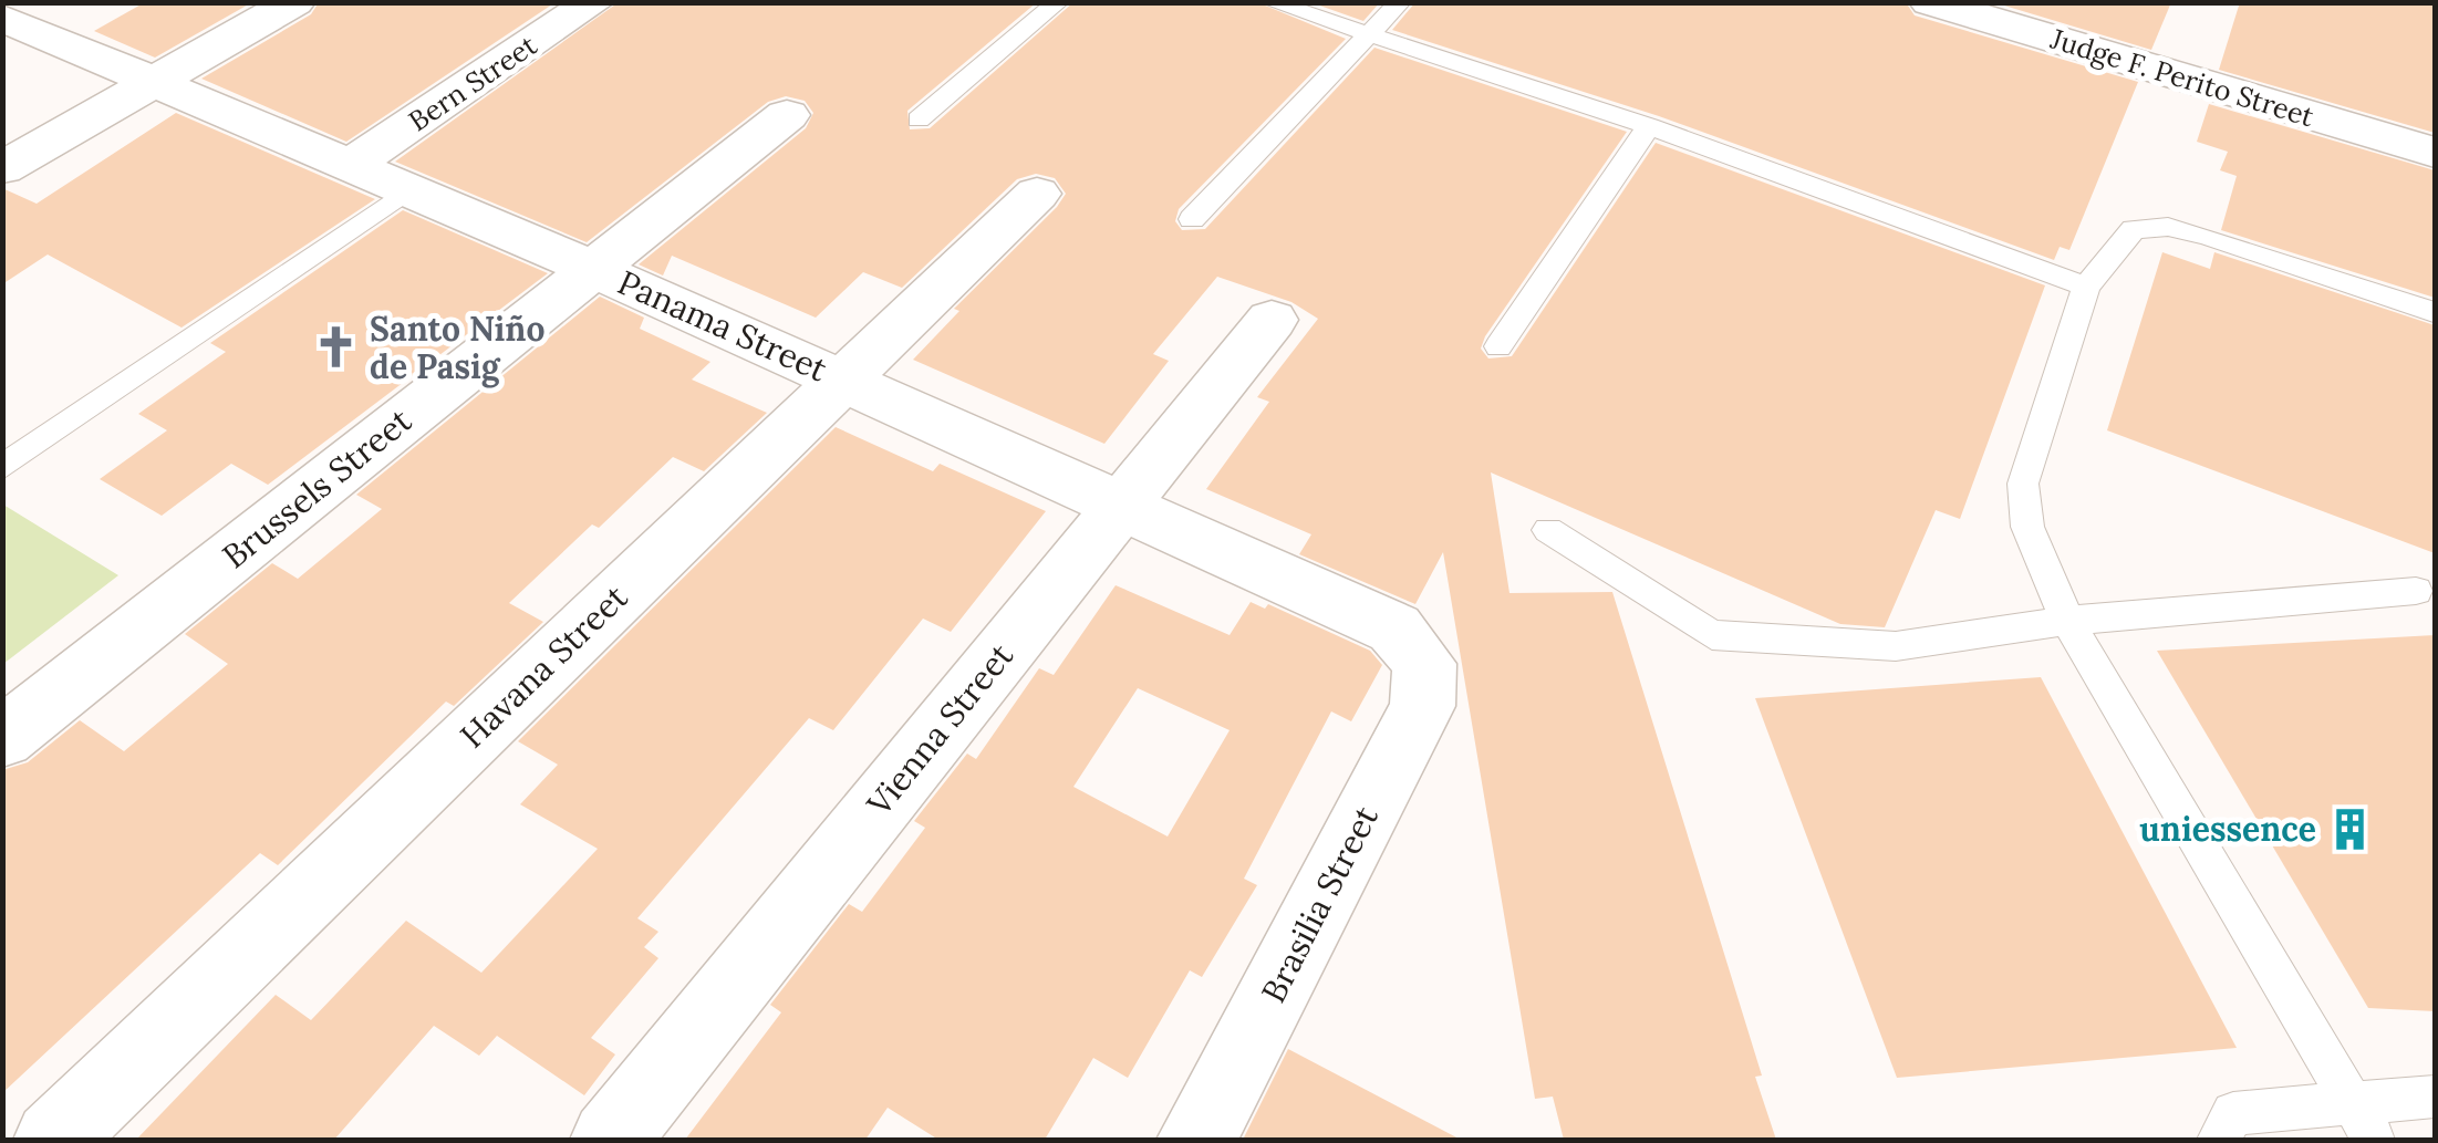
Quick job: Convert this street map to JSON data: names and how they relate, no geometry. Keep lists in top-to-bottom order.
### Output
{
  "streets": {
    "street": [
      "Judge F. Perito Street",
      "Bern Street",
      "Panama Street",
      "Brussels Street",
      "Havana Street",
      "Vienna Street",
      "Brasilia Street"
    ]
  },
  "crossings": [
    ["Bern Street", "Panama Street"],
    ["Panama Street", "Brussels Street"],
    ["Panama Street", "Havana Street"],
    ["Panama Street", "Vienna Street"],
    ["Panama Street", "Brasilia Street"]
  ],
  "places": {
    "church": ["Santo Niño de Pasig"],
    "building": ["uniessence"]
  }
}
